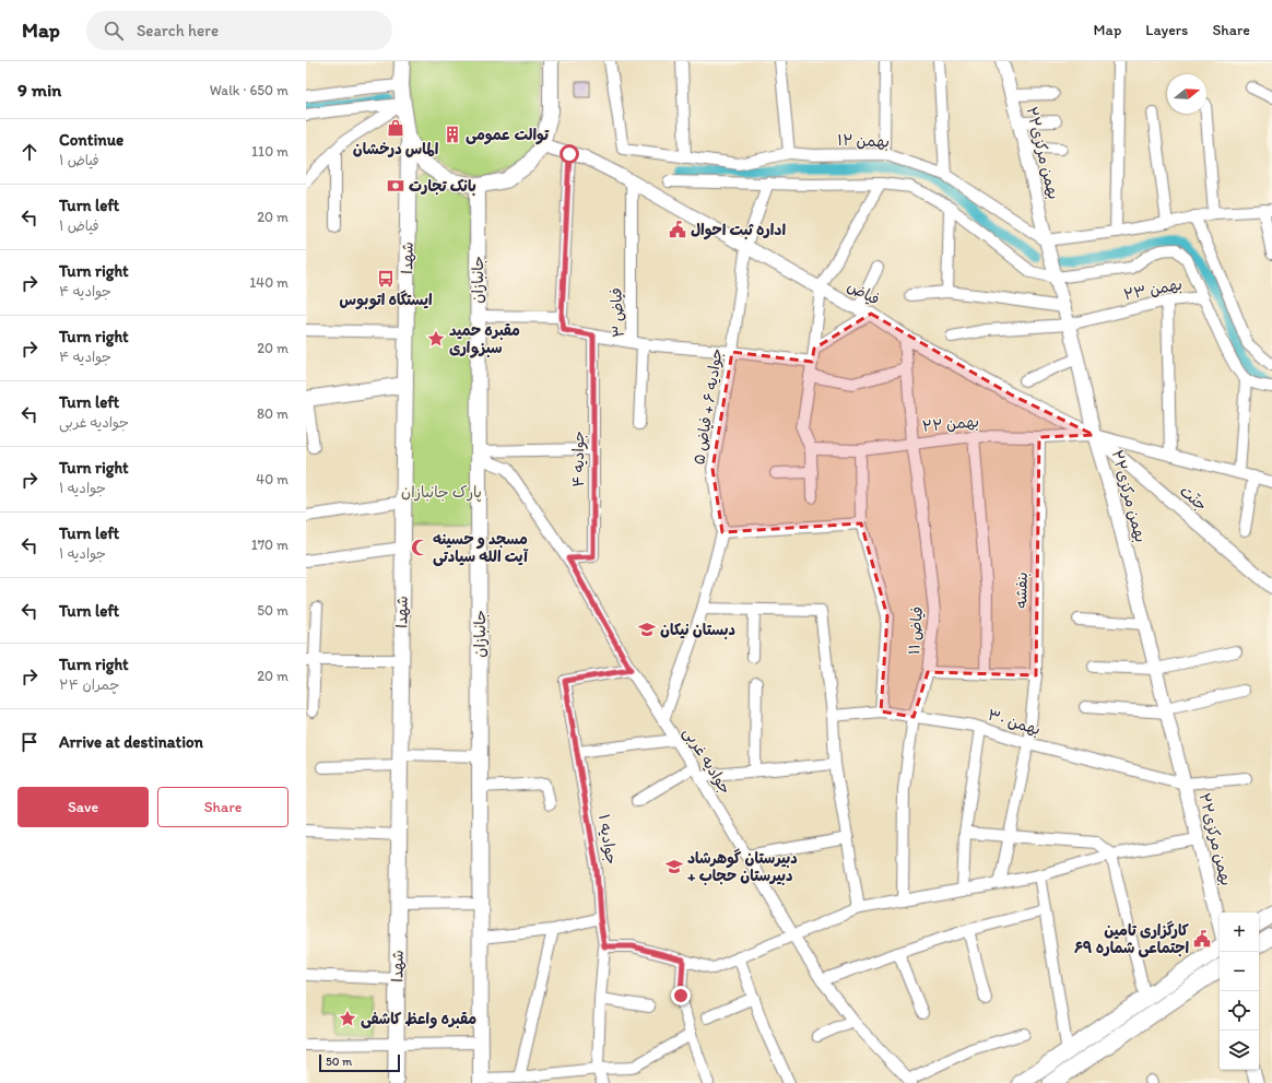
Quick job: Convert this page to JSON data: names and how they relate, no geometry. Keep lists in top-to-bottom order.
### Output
{
  "streets": {
    "main road": ["شهدا", "جانبازان"],
    "street": [
      "بهمن ۱۲",
      "۲۲بهمن مرکزی",
      "بهمن ۲۳",
      "فیاض",
      "فیاض ۳",
      "جوادیه ۶ + فیاض ۵",
      "بهمن ۲۲",
      "جوادیه ۴",
      "جنّت",
      "بنفشه",
      "فیاض ۱۱",
      "بهمن ۳۰",
      "جوادیه غربی",
      "جوادیه ۱"
    ]
  },
  "crossings": [
    ["بهمن ۱۲", "۲۲بهمن مرکزی"],
    ["۲۲بهمن مرکزی", "بهمن ۲۳"],
    ["۲۲بهمن مرکزی", "فیاض"],
    ["۲۲بهمن مرکزی", "بهمن ۲۲"],
    ["۲۲بهمن مرکزی", "جنّت"],
    ["۲۲بهمن مرکزی", "بهمن ۳۰"],
    ["جانبازان", "جوادیه غربی"],
    ["فیاض", "فیاض ۳"],
    ["فیاض", "جوادیه ۶ + فیاض ۵"],
    ["فیاض", "بهمن ۲۲"],
    ["فیاض", "جنّت"],
    ["فیاض", "فیاض ۱۱"],
    ["فیاض ۳", "جوادیه ۶ + فیاض ۵"],
    ["جوادیه ۶ + فیاض ۵", "جوادیه غربی"],
    ["بهمن ۲۲", "جنّت"],
    ["بهمن ۲۲", "بنفشه"],
    ["بهمن ۲۲", "فیاض ۱۱"],
    ["جوادیه ۴", "جوادیه غربی"],
    ["بنفشه", "بهمن ۳۰"],
    ["فیاض ۱۱", "بهمن ۳۰"],
    ["جوادیه غربی", "جوادیه ۱"]
  ],
  "parks": ["پارک جانبازان"],
  "places": {
    "shop": ["الماس درخشان"],
    "building": ["توالت عمومی"],
    "bank": ["بانک تجارت"],
    "public building": ["اداره ثبت احوال", "کارگزاری تامین اجتماعی شماره ۶۹"],
    "bus stop": ["ایستگاه اتوبوس"],
    "place": ["مقبره حمید سبزواری", "مقبره واعظ کاشفی"],
    "mosque": ["مسجد و حسینه آیت الله سیادتی"],
    "school or university": ["دبستان نیکان", "دبیرستان گوهرشاد + دبیرستان حجاب"]
  },
  "scale_bar": "50 m",
  "north": "right",
  "page": {
    "header": "Map",
    "search": "Search here",
    "nav": ["Map", "Layers", "Share"],
    "heading": ["9 min", "Walk · 650 m"],
    "list": [
      ["Continue", "فیاض ۱", "110 m"],
      ["Turn left", "فیاض ۱", "20 m"],
      ["Turn right", "جوادیه ۴", "140 m"],
      ["Turn right", "جوادیه ۴", "20 m"],
      ["Turn left", "جوادیه غربی", "80 m"],
      ["Turn right", "جوادیه ۱", "40 m"],
      ["Turn left", "جوادیه ۱", "170 m"],
      ["Turn left", "50 m"],
      ["Turn right", "چمران ۲۴", "20 m"],
      "Arrive at destination"
    ],
    "buttons": ["Save", "Share"],
    "map_buttons": ["+", "−"],
    "scale": "50 m"
  }
}
